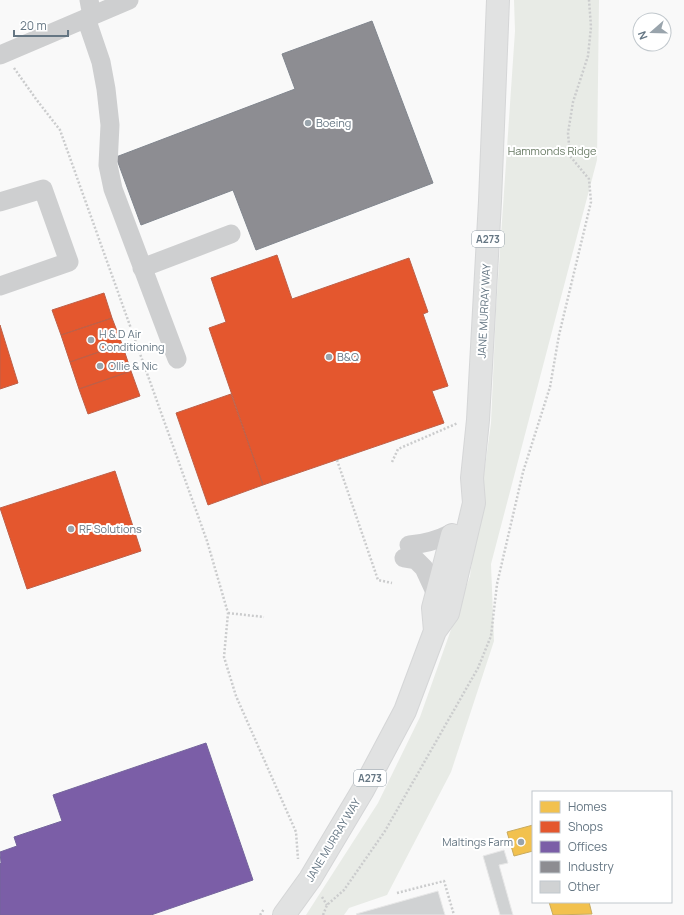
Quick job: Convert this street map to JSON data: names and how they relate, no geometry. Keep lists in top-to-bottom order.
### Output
{
  "streets": {
    "main road": ["A273", "JANE MURRAY WAY"]
  },
  "parks": ["Hammonds Ridge"],
  "places": [
    "Boeing",
    "H & D Air Conditioning",
    "B&Q",
    "Ollie & Nic",
    "RF Solutions",
    "Maltings Farm"
  ],
  "legend": [
    "Homes",
    "Shops",
    "Offices",
    "Industry",
    "Other"
  ],
  "scale_bar": "20 m",
  "north": "left"
}
